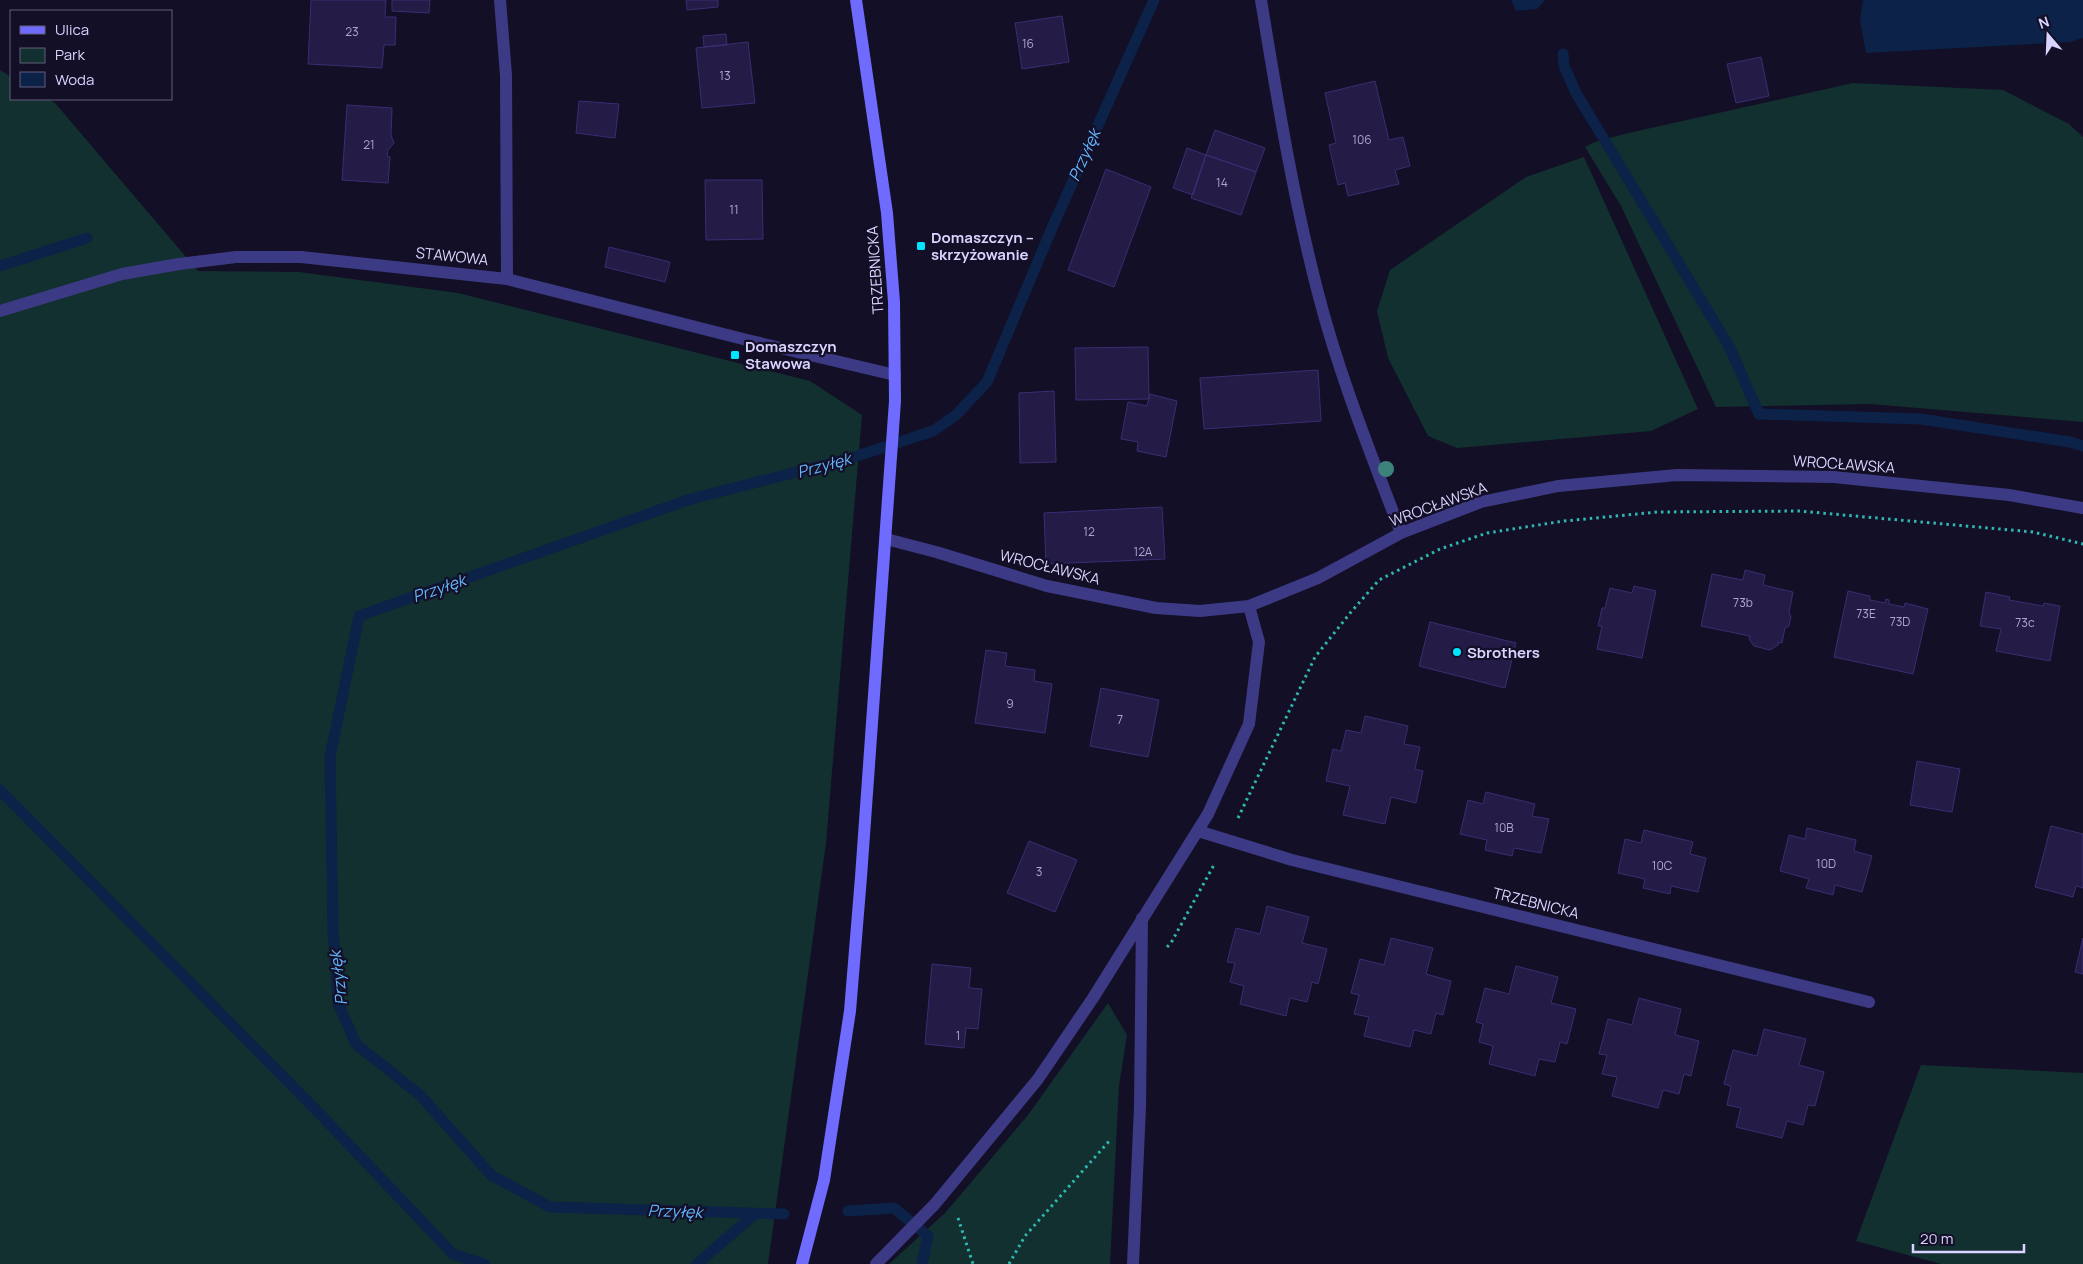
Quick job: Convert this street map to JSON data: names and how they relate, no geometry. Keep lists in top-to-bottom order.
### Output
{
  "streets": {
    "street": ["STAWOWA", "TRZEBNICKA", "WROCŁAWSKA"]
  },
  "crossings": [
    ["STAWOWA", "TRZEBNICKA"],
    ["TRZEBNICKA", "WROCŁAWSKA"]
  ],
  "water": ["Przyłęk"],
  "places": {
    "transit": ["Domaszczyn – skrzyżowanie", "Domaszczyn Stawowa"],
    "other": ["Sbrothers"]
  },
  "house_numbers": [
    "23",
    "16",
    "13",
    "106",
    "21",
    "14",
    "11",
    "12",
    "12A",
    "73b",
    "73E",
    "73D",
    "73c",
    "9",
    "7",
    "10B",
    "10D",
    "10C",
    "3",
    "1"
  ],
  "legend": ["Ulica", "Park", "Woda"],
  "scale_bar": "20 m",
  "north": "top"
}
